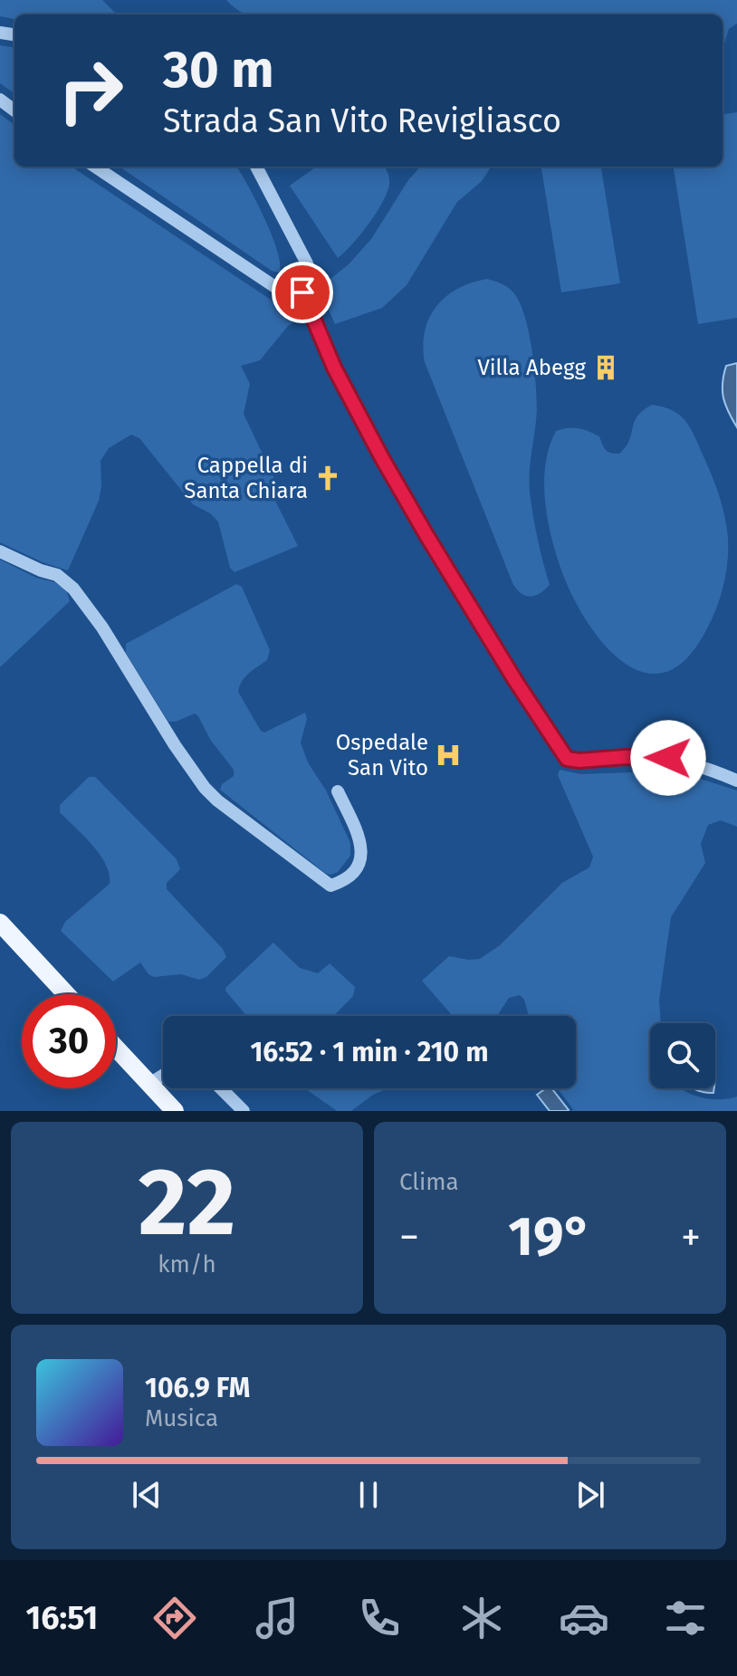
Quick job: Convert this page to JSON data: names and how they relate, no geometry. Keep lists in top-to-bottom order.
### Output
{
  "places": {
    "building": ["Villa Abegg"],
    "church": ["Cappella di Santa Chiara"],
    "hospital": ["Ospedale San Vito"]
  },
  "page": {
    "turn": ["30 m", "Strada San Vito Revigliasco"],
    "limit": "30",
    "trip": "16:52 · 1 min · 210 m",
    "tile": [
      ["22", "km/h"],
      "Clima"
    ],
    "heat": ["−", "19°", "+"],
    "song": ["106.9 FM", "Musica"],
    "tabs": "16:51"
  }
}
